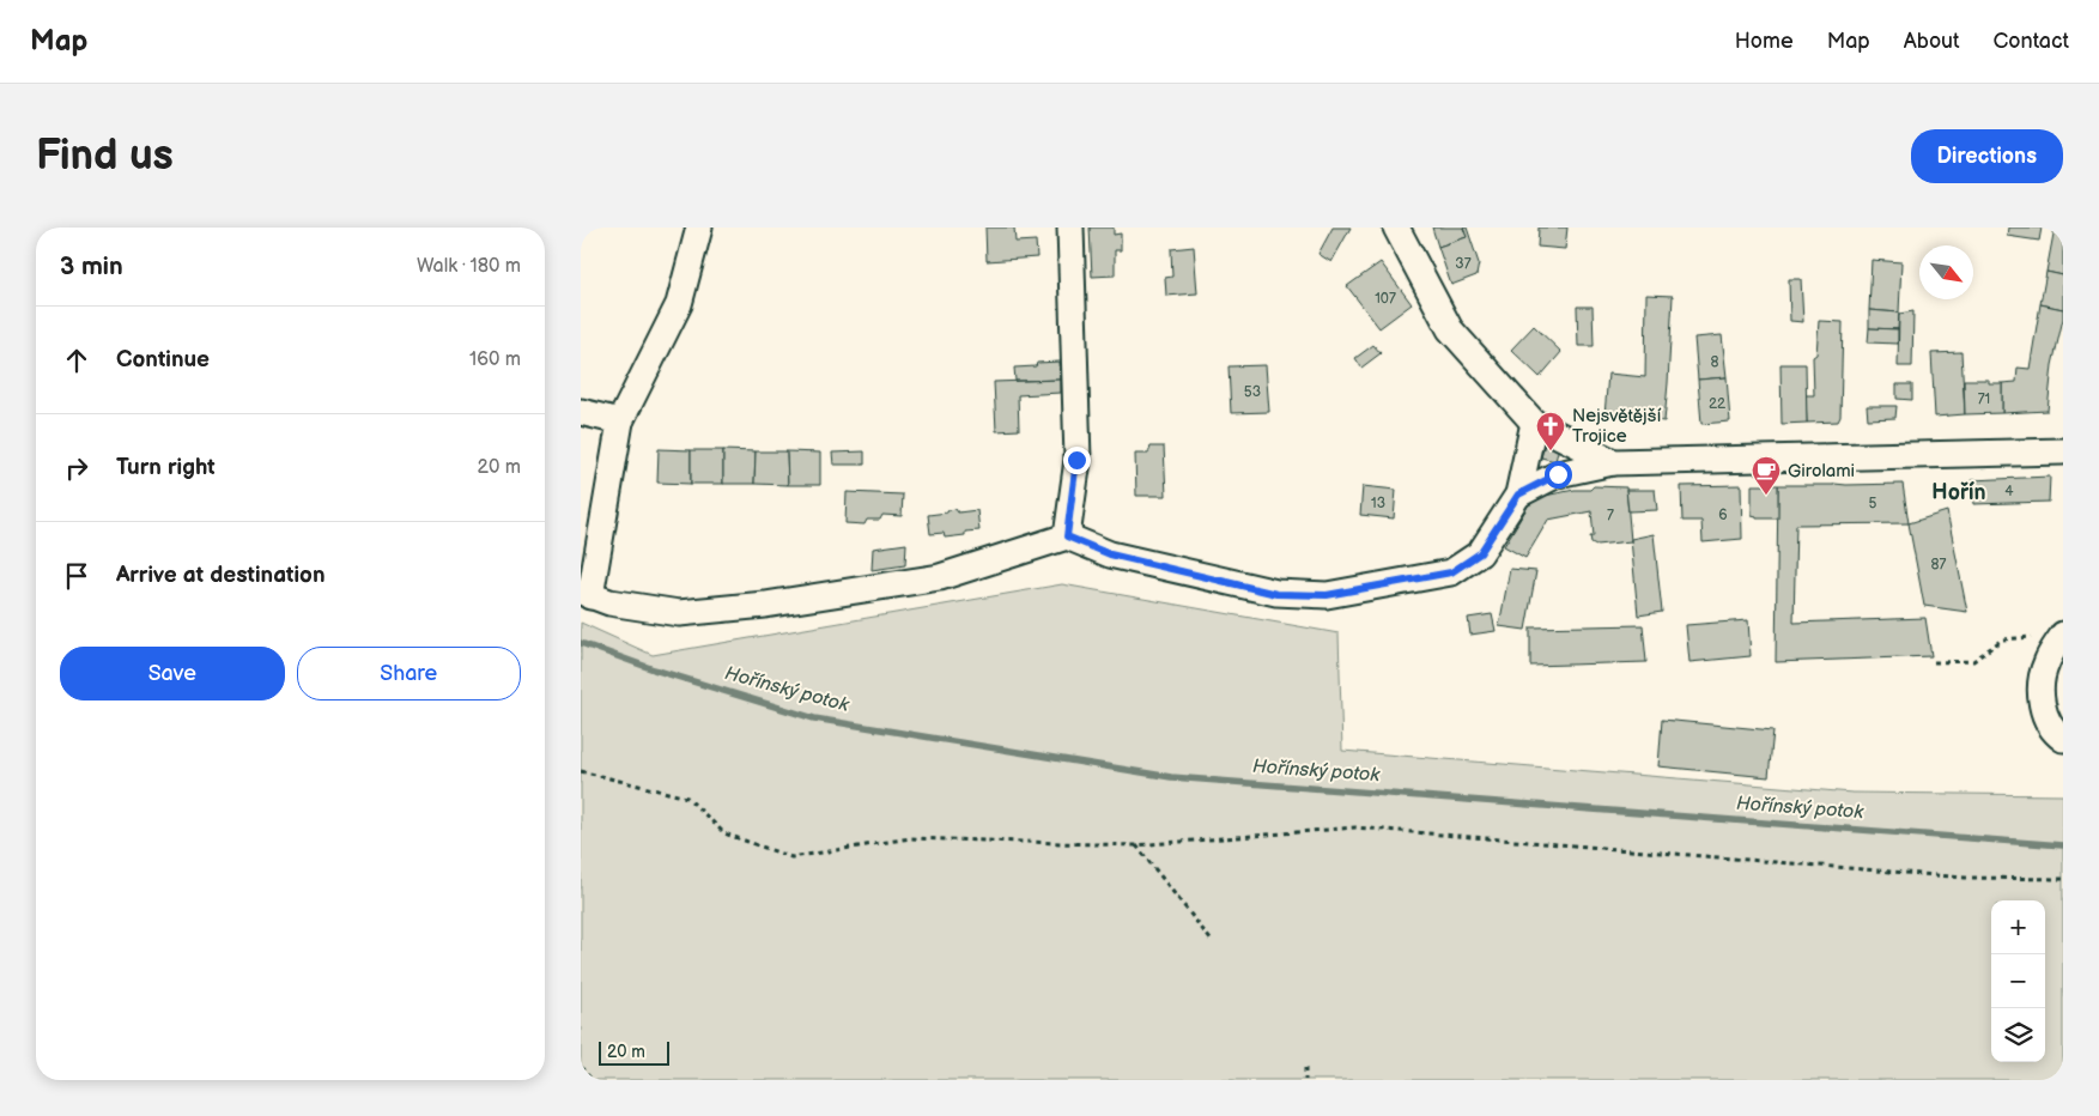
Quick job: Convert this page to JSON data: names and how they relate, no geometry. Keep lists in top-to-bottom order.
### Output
{
  "districts": ["Hořín"],
  "water": ["Hořínský potok"],
  "places": {
    "church": ["Nejsvětější Trojice"],
    "cafe": ["Girolami"]
  },
  "house_numbers": [
    "37",
    "107",
    "8",
    "53",
    "71",
    "22",
    "4",
    "13",
    "5",
    "7",
    "6",
    "87"
  ],
  "scale_bar": "20 m",
  "north": "bottom right",
  "page": {
    "header": "Map",
    "nav": [
      "Home",
      "Map",
      "About",
      "Contact"
    ],
    "buttons": [
      "Directions",
      ["Save", "Share"]
    ],
    "title": "Find us",
    "heading": ["3 min", "Walk · 180 m"],
    "list": [
      ["Continue", "160 m"],
      ["Turn right", "20 m"],
      "Arrive at destination"
    ],
    "map_buttons": ["+", "−"],
    "scale": "20 m"
  }
}
